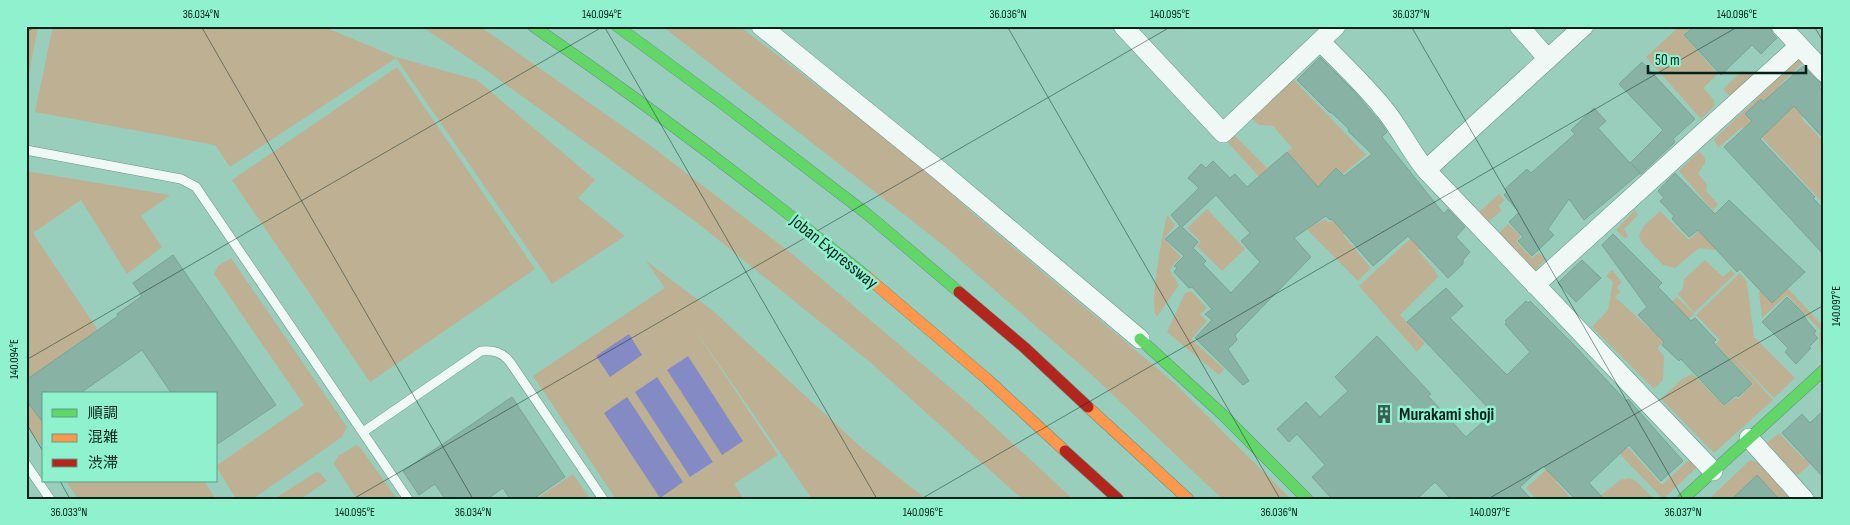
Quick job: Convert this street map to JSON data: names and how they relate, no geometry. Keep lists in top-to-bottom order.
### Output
{
  "streets": {
    "main road": ["Joban Expressway"]
  },
  "places": {
    "building": ["Murakami shoji"]
  },
  "legend": ["順調", "混雑", "渋滞"],
  "scale_bar": "50 m",
  "coordinates": [
    "36.034°N",
    "140.094°E",
    "36.036°N",
    "140.095°E",
    "36.037°N",
    "140.096°E",
    "140.097°E",
    "36.033°N"
  ]
}
